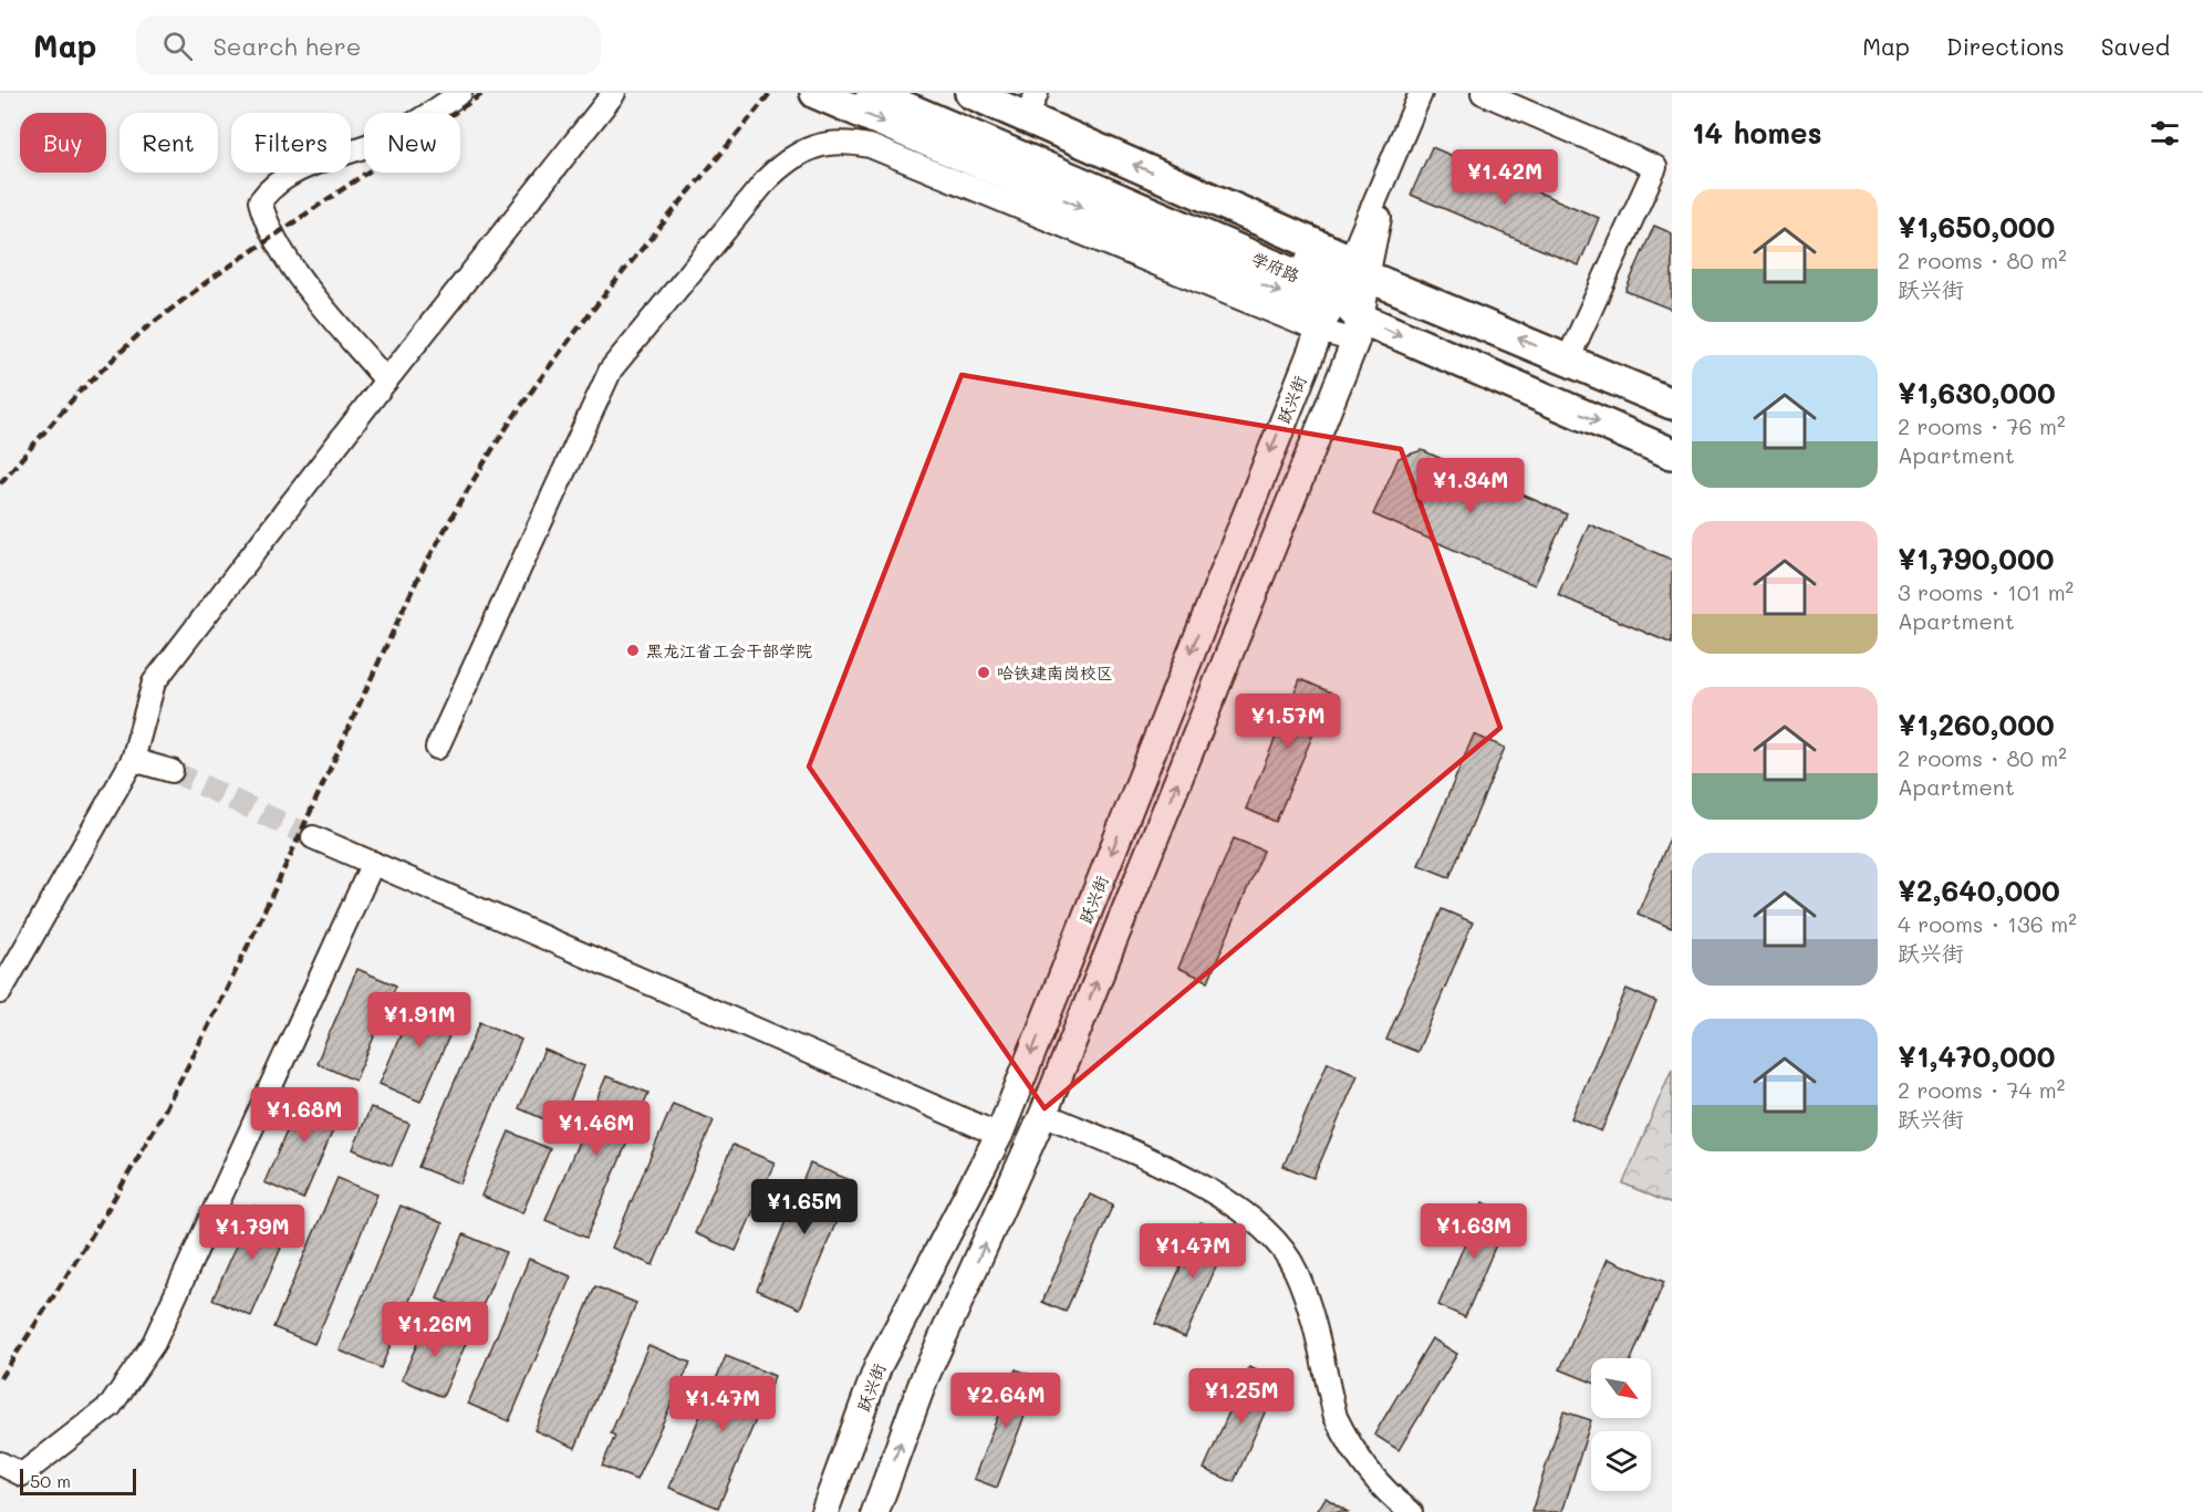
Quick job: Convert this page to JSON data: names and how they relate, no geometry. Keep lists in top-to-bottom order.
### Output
{
  "streets": {
    "highway": ["学府路"],
    "main road": ["跃兴街"]
  },
  "crossings": [
    ["学府路", "跃兴街"]
  ],
  "places": ["黑龙江省工会干部学院", "哈铁建南岗校区"],
  "scale_bar": "50 m",
  "north": "bottom right",
  "page": {
    "header": "Map",
    "search": "Search here",
    "nav": ["Map", "Directions", "Saved"],
    "heading": "14 homes",
    "chip": [
      "Buy",
      "Rent",
      "Filters",
      "New"
    ],
    "price": [
      "¥1.42M",
      "¥1.34M",
      "¥1.57M",
      "¥1.91M",
      "¥1.68M",
      "¥1.46M",
      "¥1.65M",
      "¥1.63M",
      "¥1.79M",
      "¥1.47M",
      "¥1.26M",
      "¥1.25M",
      "¥2.64M",
      "¥1.47M"
    ],
    "list": [
      {
        "name": "¥1,650,000",
        "note": "2 rooms · 80 m² · 跃兴街"
      },
      {
        "name": "¥1,630,000",
        "note": "2 rooms · 76 m² · Apartment"
      },
      {
        "name": "¥1,790,000",
        "note": "3 rooms · 101 m² · Apartment"
      },
      {
        "name": "¥1,260,000",
        "note": "2 rooms · 80 m² · Apartment"
      },
      {
        "name": "¥2,640,000",
        "note": "4 rooms · 136 m² · 跃兴街"
      },
      {
        "name": "¥1,470,000",
        "note": "2 rooms · 74 m² · 跃兴街"
      }
    ],
    "scale": "50 m"
  }
}
